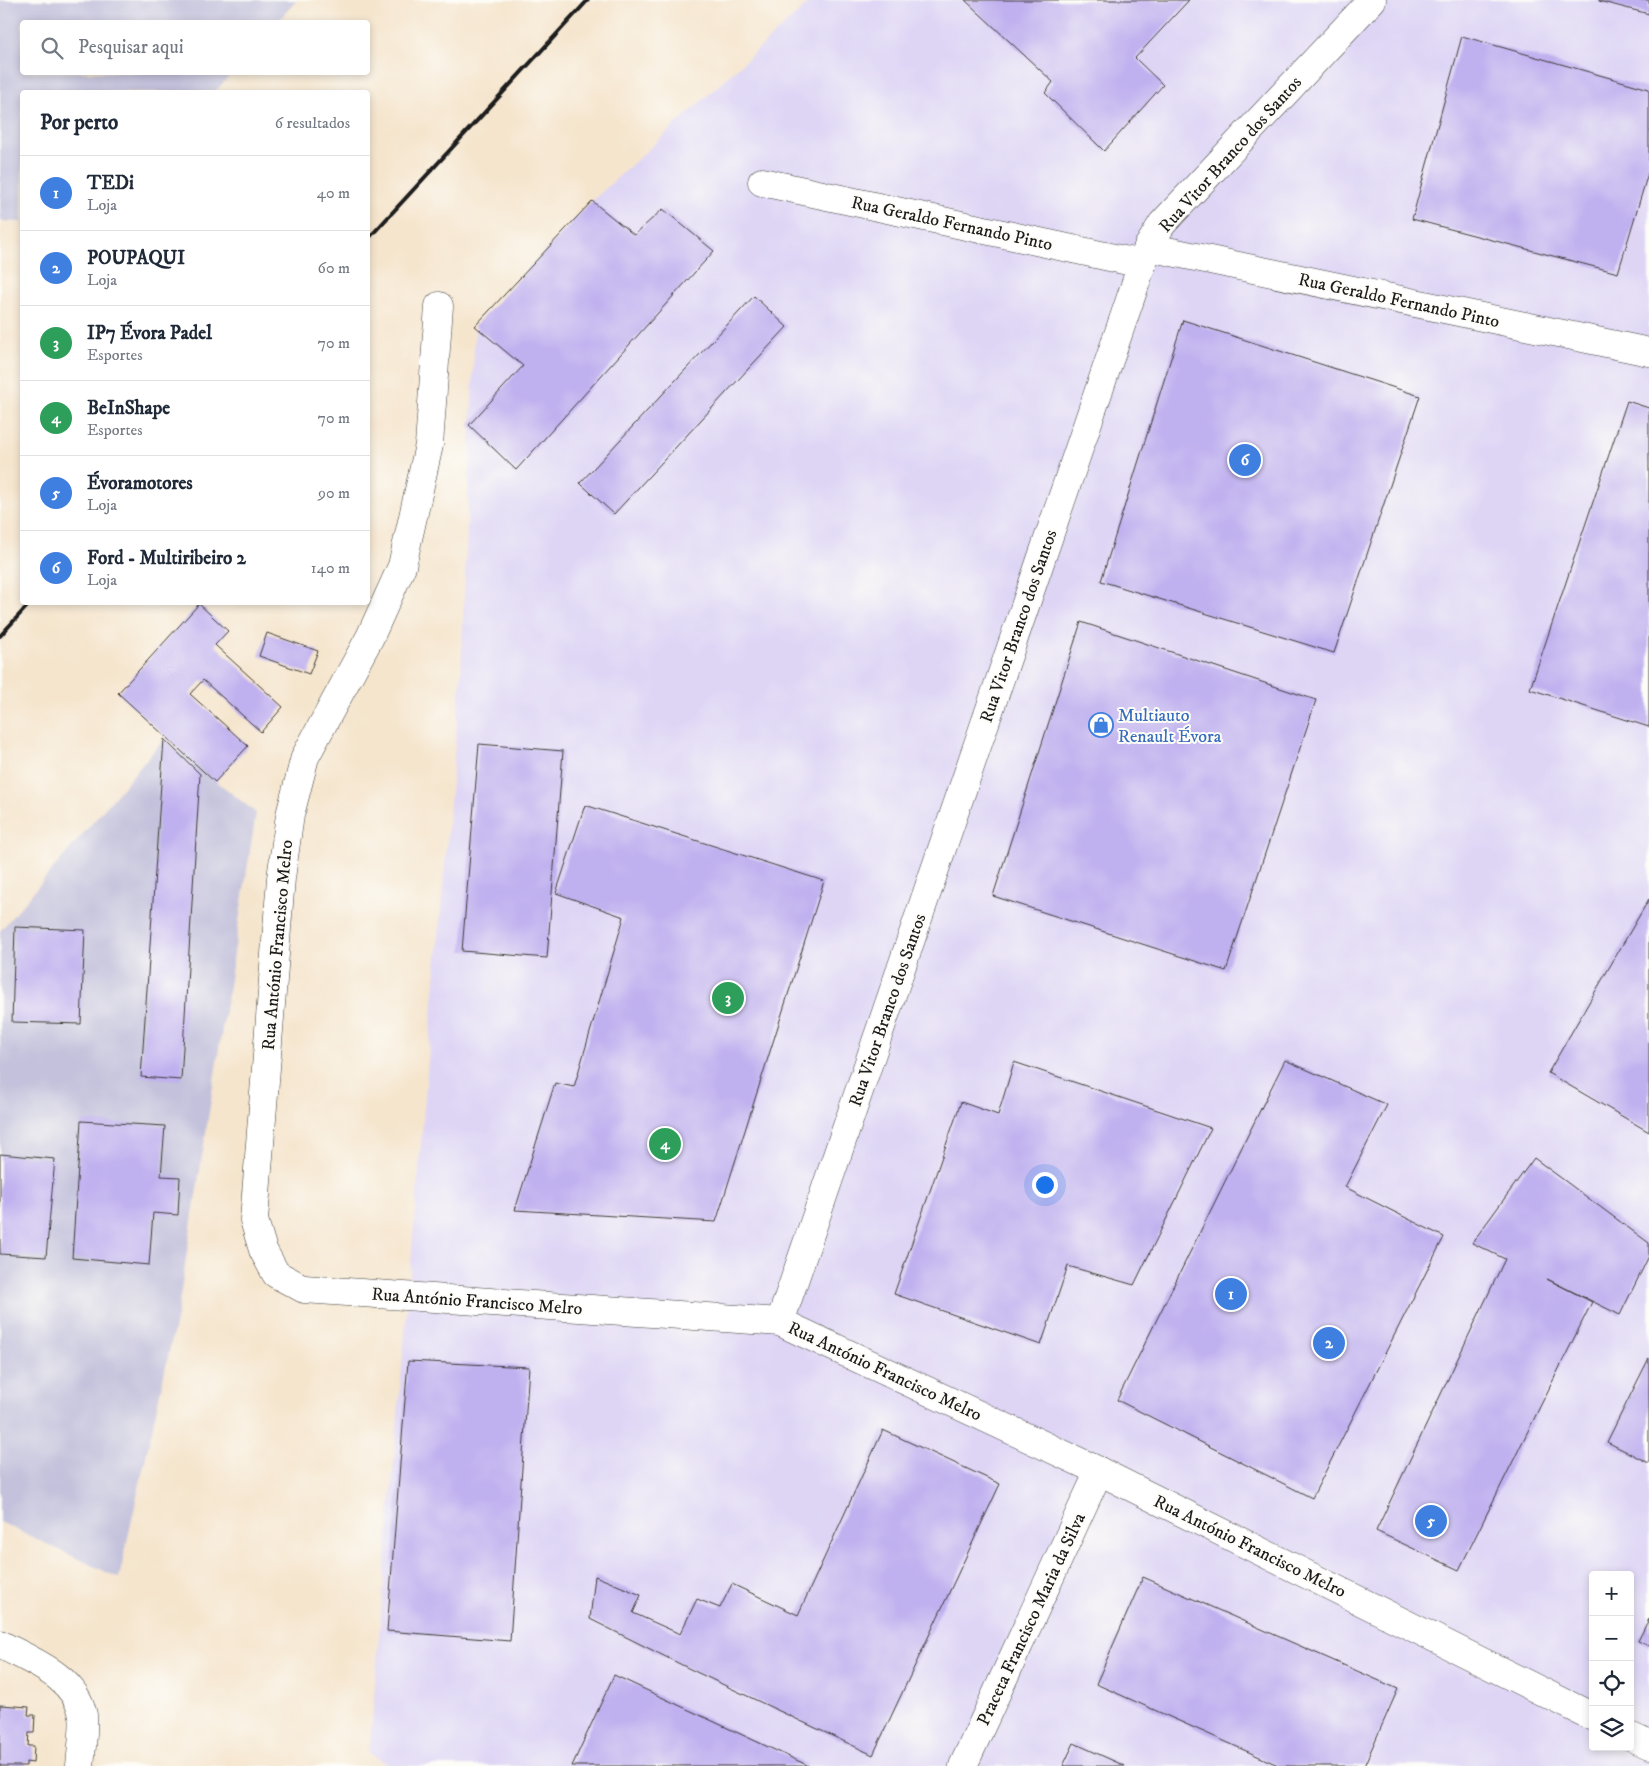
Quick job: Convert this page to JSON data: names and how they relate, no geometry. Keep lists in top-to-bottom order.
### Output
{
  "streets": {
    "street": [
      "Rua Vitor Branco dos Santos",
      "Rua Geraldo Fernando Pinto",
      "Rua António Francisco Melro",
      "Praceta Francisco Maria da Silva"
    ]
  },
  "crossings": [
    ["Rua Vitor Branco dos Santos", "Rua Geraldo Fernando Pinto"],
    ["Rua Vitor Branco dos Santos", "Rua António Francisco Melro"],
    ["Rua António Francisco Melro", "Praceta Francisco Maria da Silva"]
  ],
  "places": {
    "shop": ["Multiauto Renault Évora"]
  },
  "page": {
    "search": "Pesquisar aqui",
    "heading": ["Por perto", "6 resultados"],
    "list": [
      {
        "mark": "1",
        "name": "TEDi",
        "note": "Loja",
        "value": "40 m"
      },
      {
        "mark": "2",
        "name": "POUPAQUI",
        "note": "Loja",
        "value": "60 m"
      },
      {
        "mark": "3",
        "name": "IP7 Évora Padel",
        "note": "Esportes",
        "value": "70 m"
      },
      {
        "mark": "4",
        "name": "BeInShape",
        "note": "Esportes",
        "value": "70 m"
      },
      {
        "mark": "5",
        "name": "Évoramotores",
        "note": "Loja",
        "value": "90 m"
      },
      {
        "mark": "6",
        "name": "Ford - Multiribeiro 2",
        "note": "Loja",
        "value": "140 m"
      }
    ],
    "pins": [
      "6",
      "3",
      "4",
      "1",
      "2",
      "5"
    ],
    "map_buttons": ["+", "−"]
  }
}
